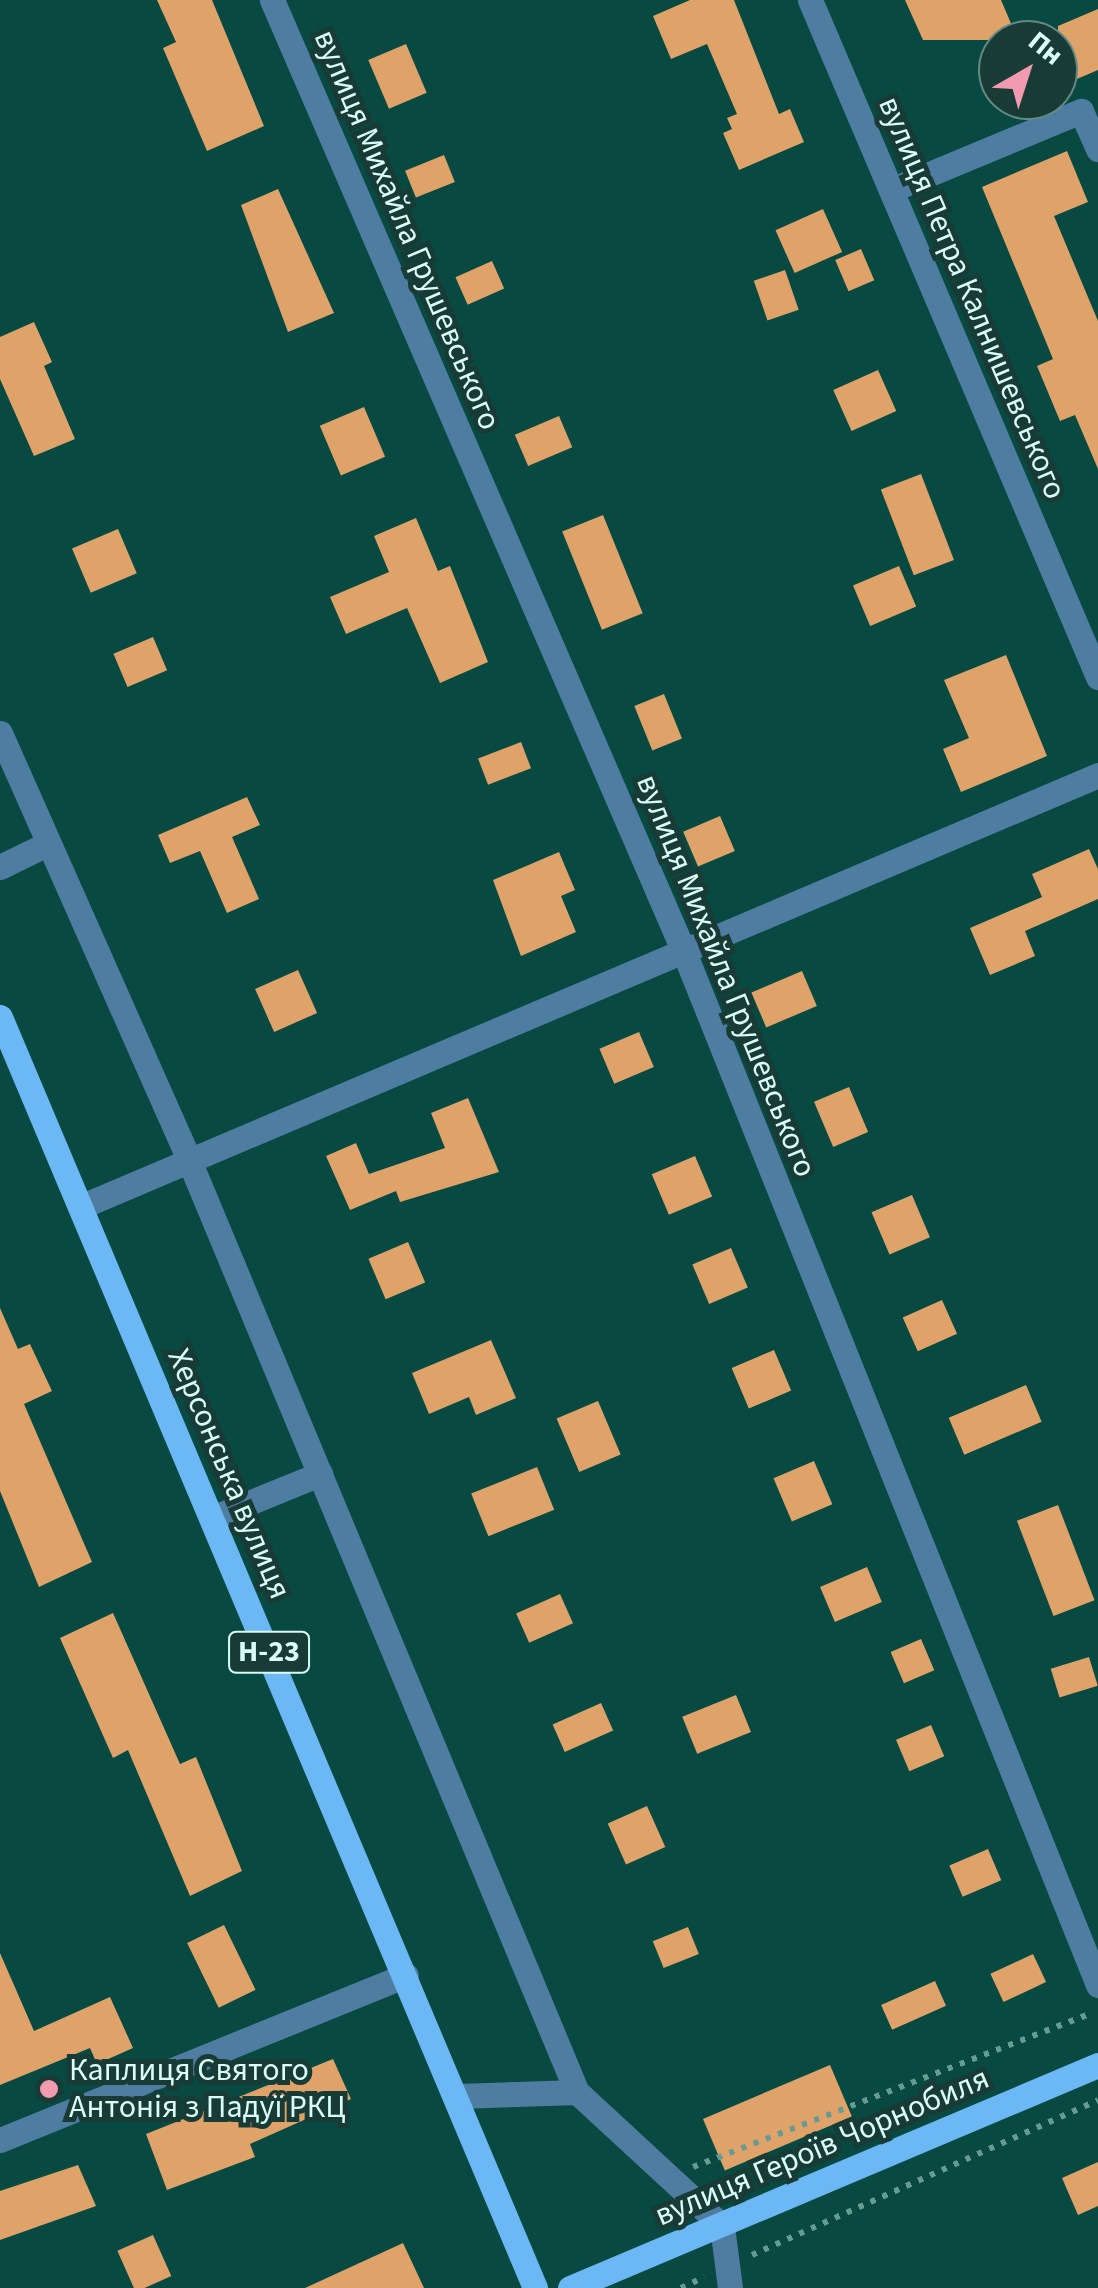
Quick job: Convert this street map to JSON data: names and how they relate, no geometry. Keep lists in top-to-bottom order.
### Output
{
  "streets": {
    "main road": ["Херсонська вулиця", "Н-23", "вулиця Героїв Чорнобиля"],
    "street": ["вулиця Михайла Грушевського", "вулиця Петра Калнишевського"]
  },
  "places": ["Каплиця Святого Антонія з Падуї РКЦ"],
  "north": "top right"
}
